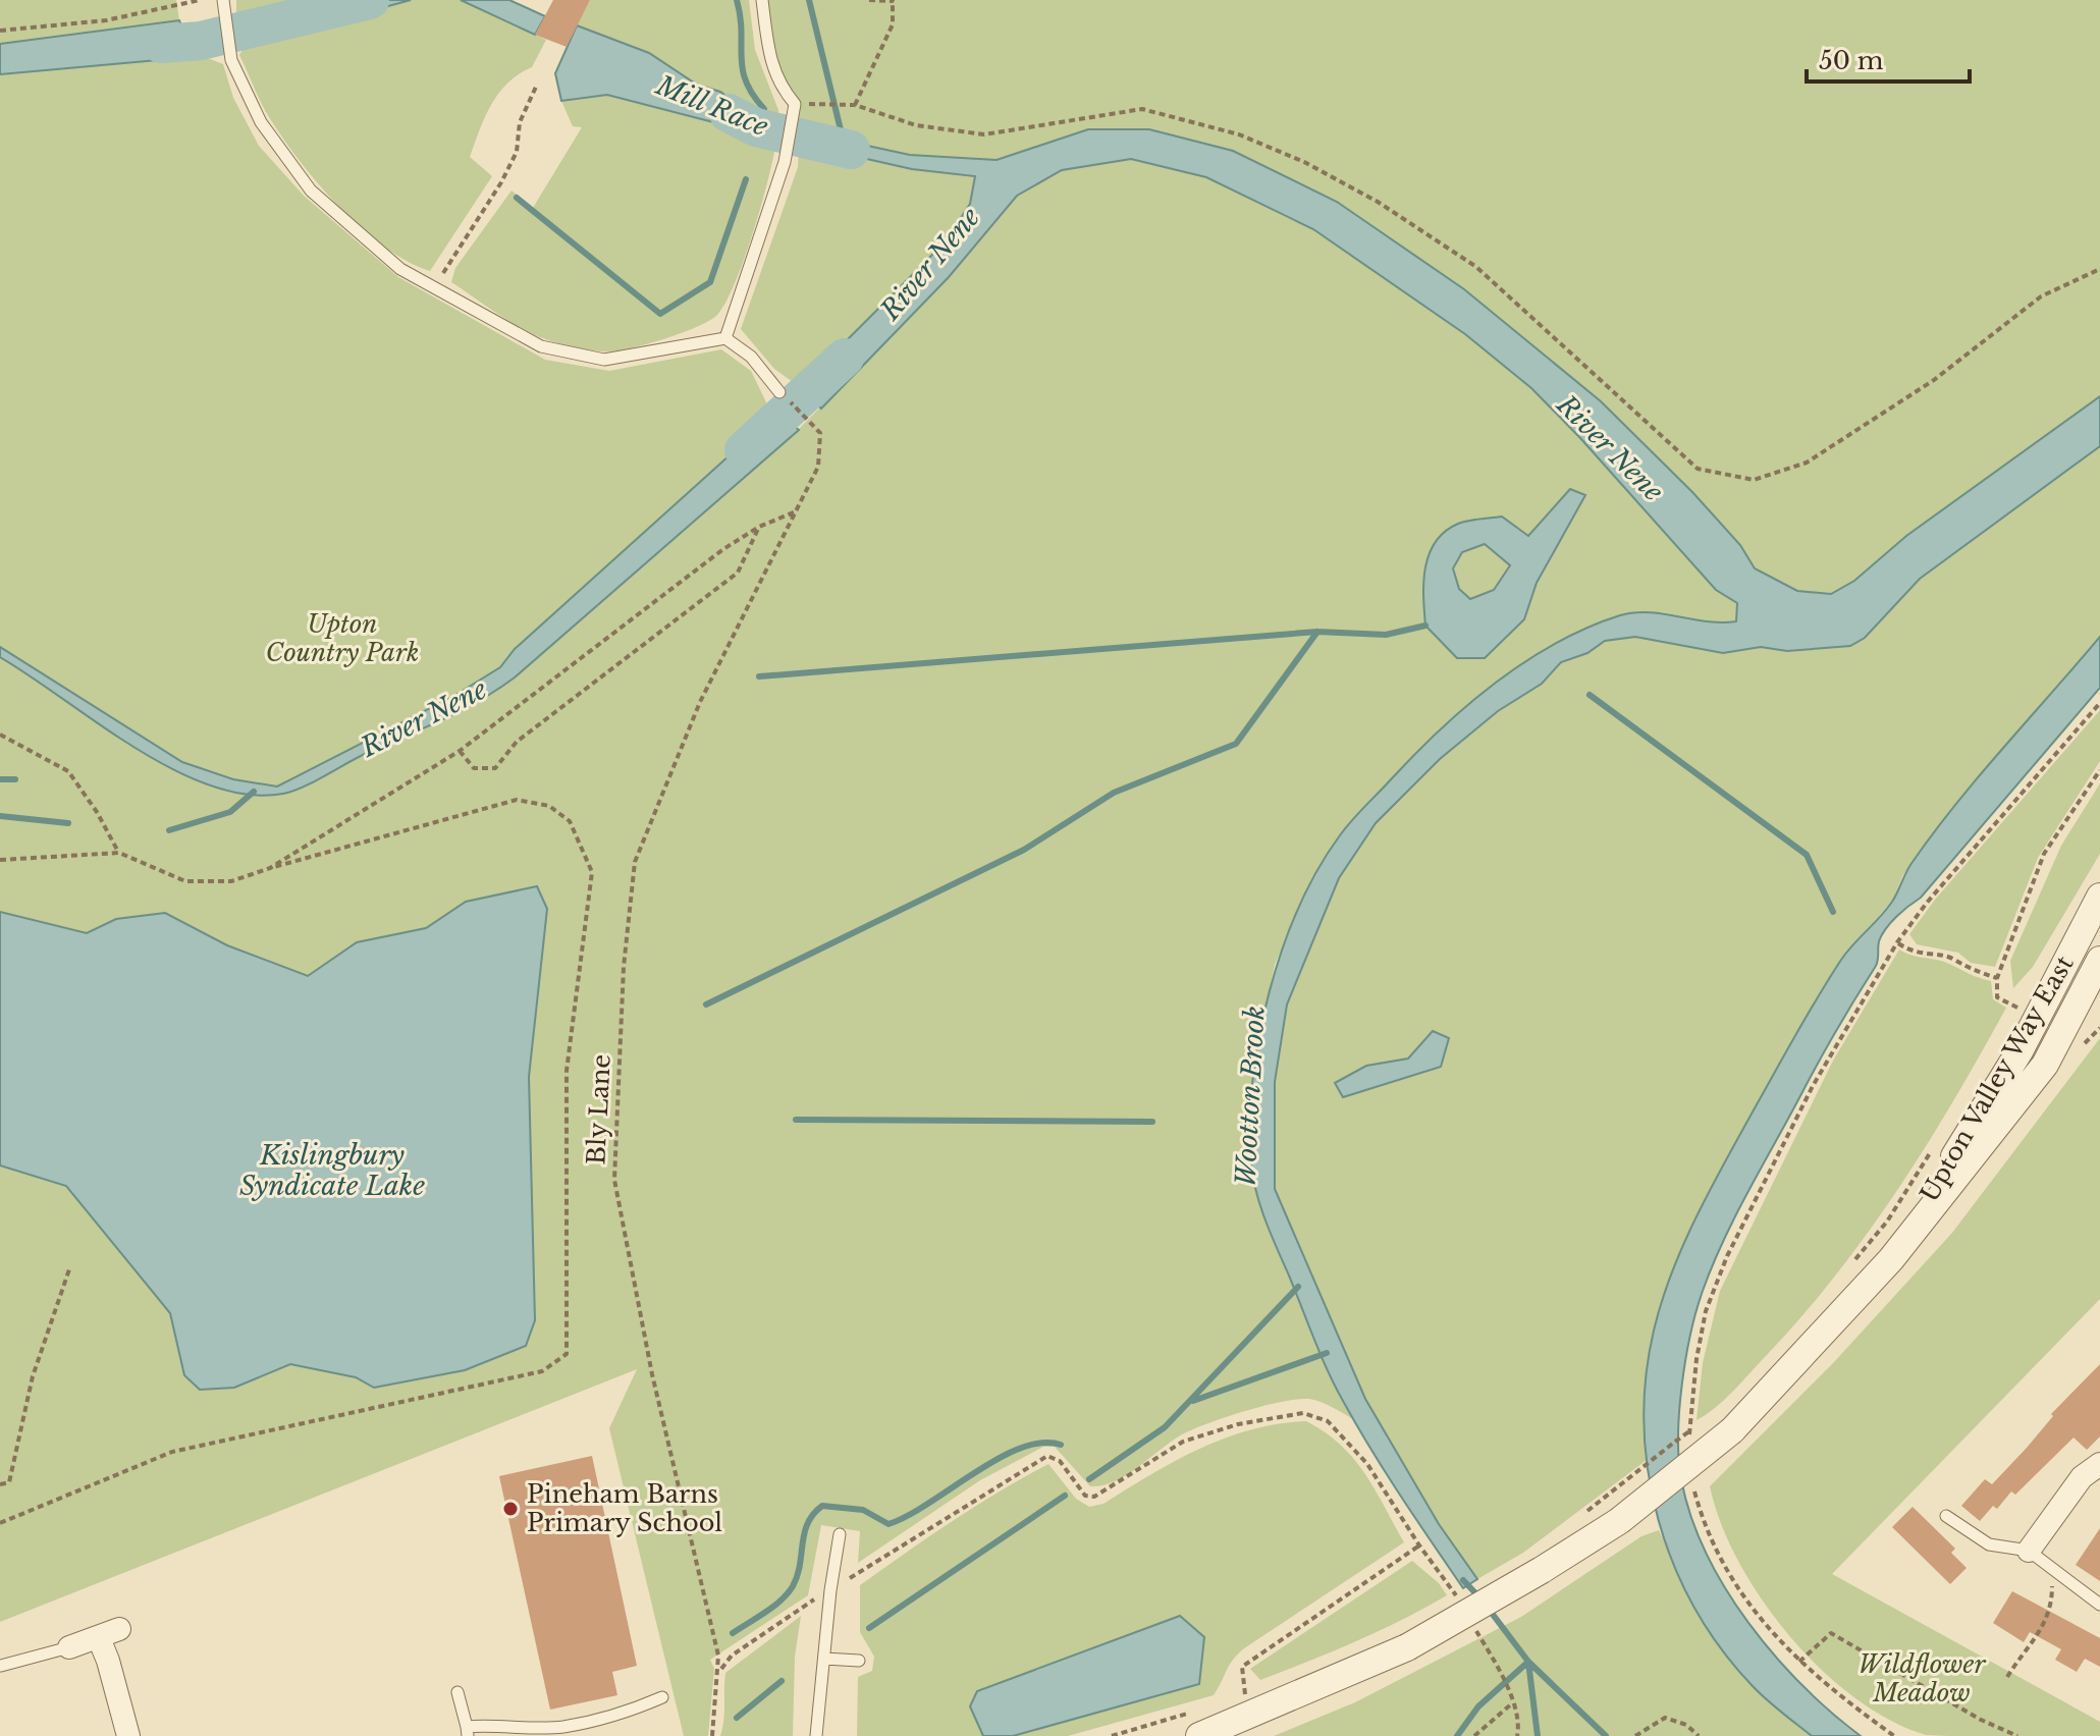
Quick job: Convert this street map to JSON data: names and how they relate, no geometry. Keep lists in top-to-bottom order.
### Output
{
  "streets": {
    "street": ["Upton Valley Way East"],
    "path": ["Bly Lane"]
  },
  "water": [
    "Mill Race",
    "River Nene",
    "Wootton Brook",
    "Kislingbury Syndicate Lake"
  ],
  "parks": ["Upton Country Park", "Wildflower Meadow"],
  "places": ["Pineham Barns Primary School"],
  "scale_bar": "50 m"
}
